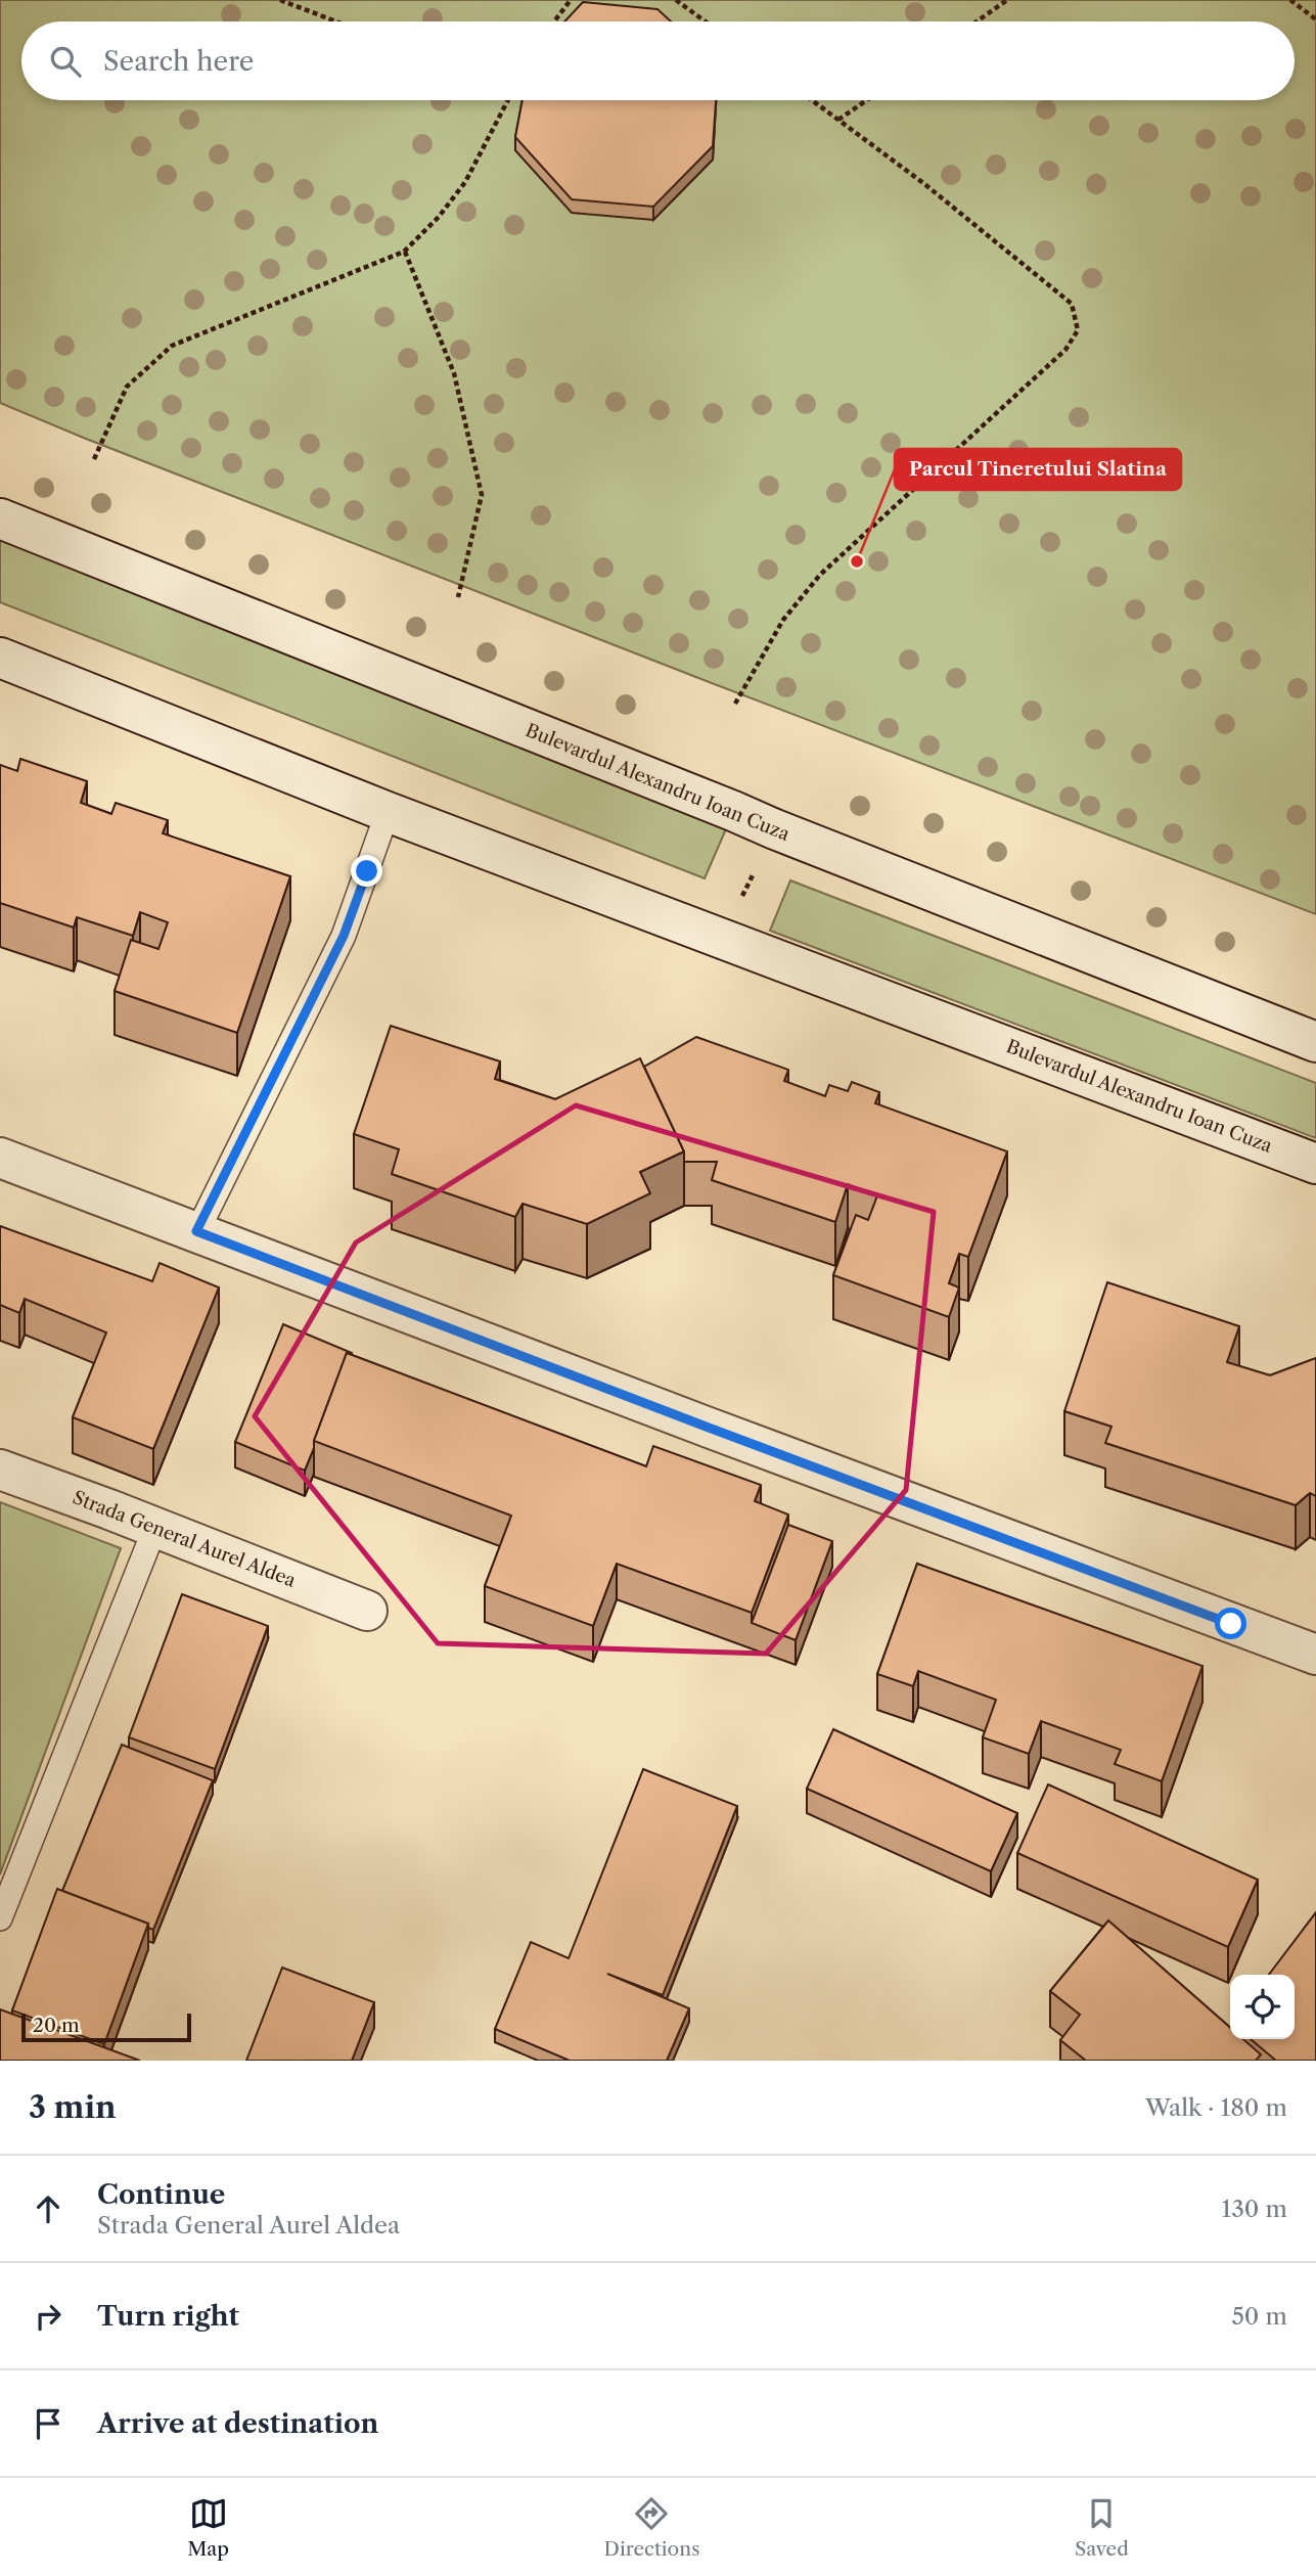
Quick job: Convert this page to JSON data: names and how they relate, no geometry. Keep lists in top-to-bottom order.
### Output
{
  "streets": {
    "main road": ["Bulevardul Alexandru Ioan Cuza", "Strada General Aurel Aldea"]
  },
  "places": ["Parcul Tineretului Slatina"],
  "scale_bar": "20 m",
  "page": {
    "search": "Search here",
    "scale": "20 m",
    "heading": ["3 min", "Walk · 180 m"],
    "list": [
      ["Continue", "Strada General Aurel Aldea", "130 m"],
      ["Turn right", "50 m"],
      "Arrive at destination"
    ],
    "nav": ["Map", "Directions", "Saved"]
  }
}
